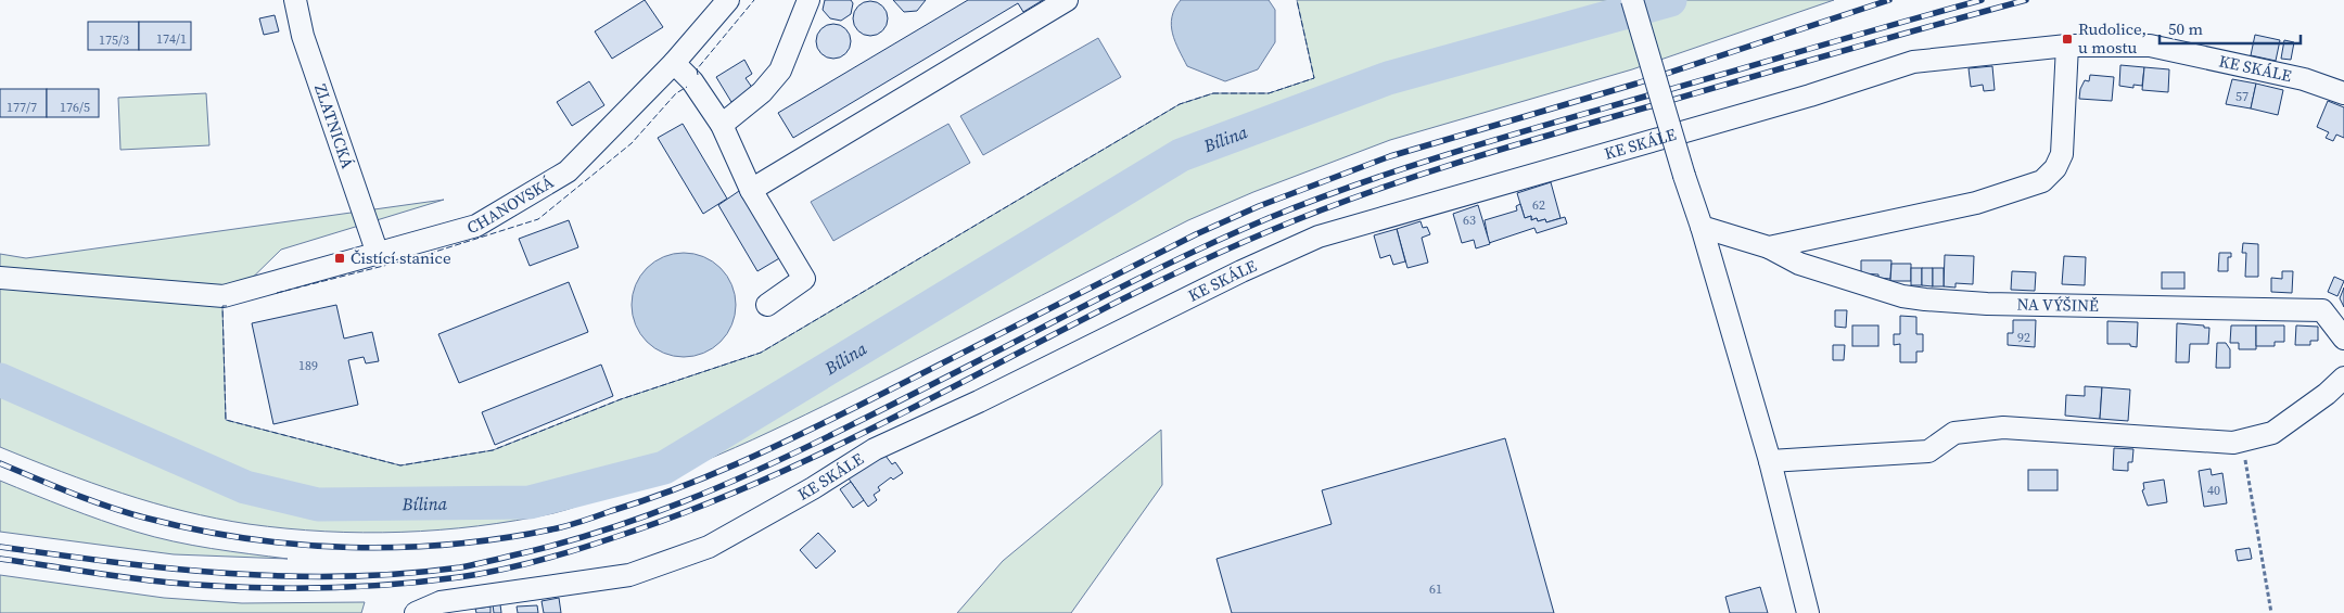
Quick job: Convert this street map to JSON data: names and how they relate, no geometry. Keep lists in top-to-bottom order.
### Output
{
  "streets": {
    "street": [
      "KE SKÁLE",
      "ZLATNICKÁ",
      "CHANOVSKÁ",
      "NA VÝŠINĚ"
    ]
  },
  "crossings": [
    ["ZLATNICKÁ", "CHANOVSKÁ"]
  ],
  "water": ["Bílina"],
  "places": {
    "transit": ["Rudolice, u mostu", "Čistící stanice"]
  },
  "house_numbers": [
    "174/1",
    "175/3",
    "57",
    "177/7",
    "176/5",
    "62",
    "63",
    "92",
    "189",
    "40",
    "61"
  ],
  "scale_bar": "50 m"
}
